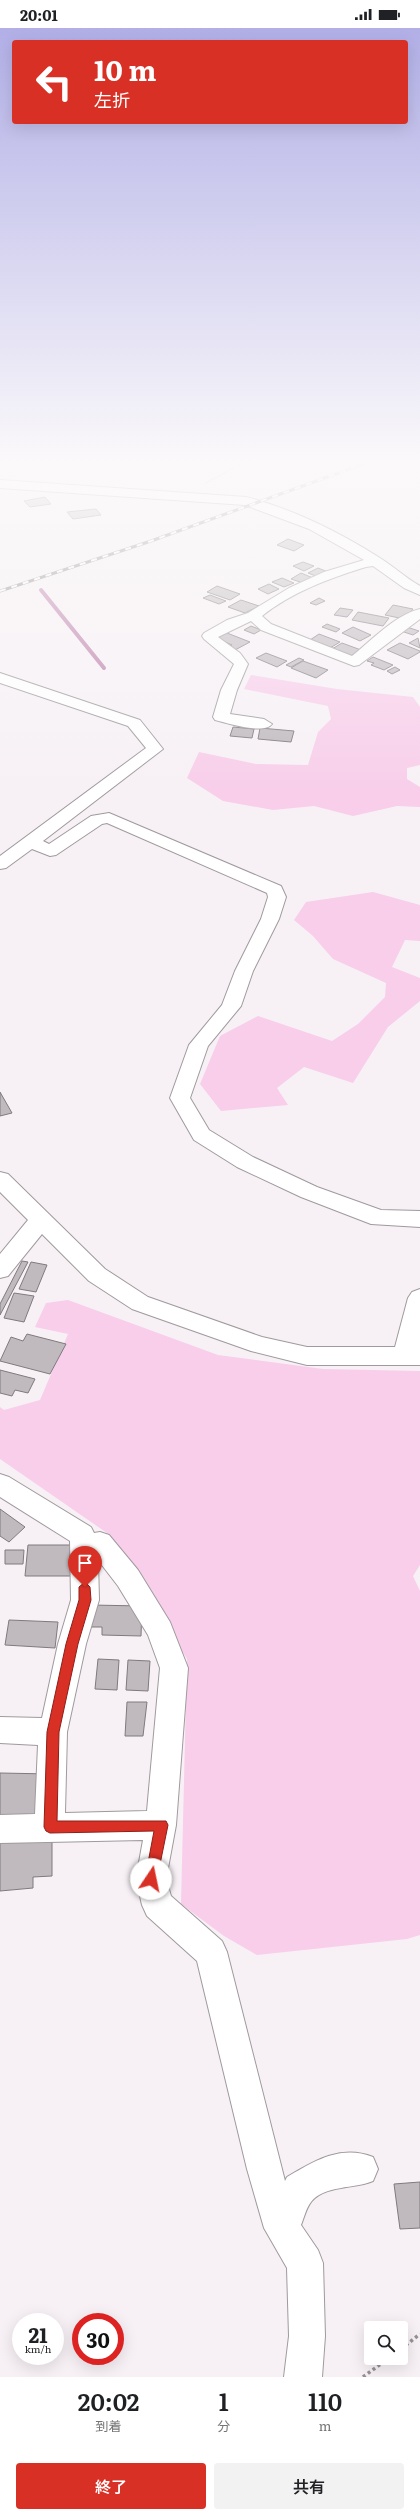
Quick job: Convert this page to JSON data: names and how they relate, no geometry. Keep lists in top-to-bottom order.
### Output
{
  "page": {
    "status": "20:01",
    "turn": ["10 m", "左折"],
    "speed": "21 km/h",
    "limit": "30",
    "eta": [
      "20:02",
      "到着",
      "1",
      "分",
      "110",
      "m"
    ],
    "buttons": ["終了", "共有"]
  }
}
